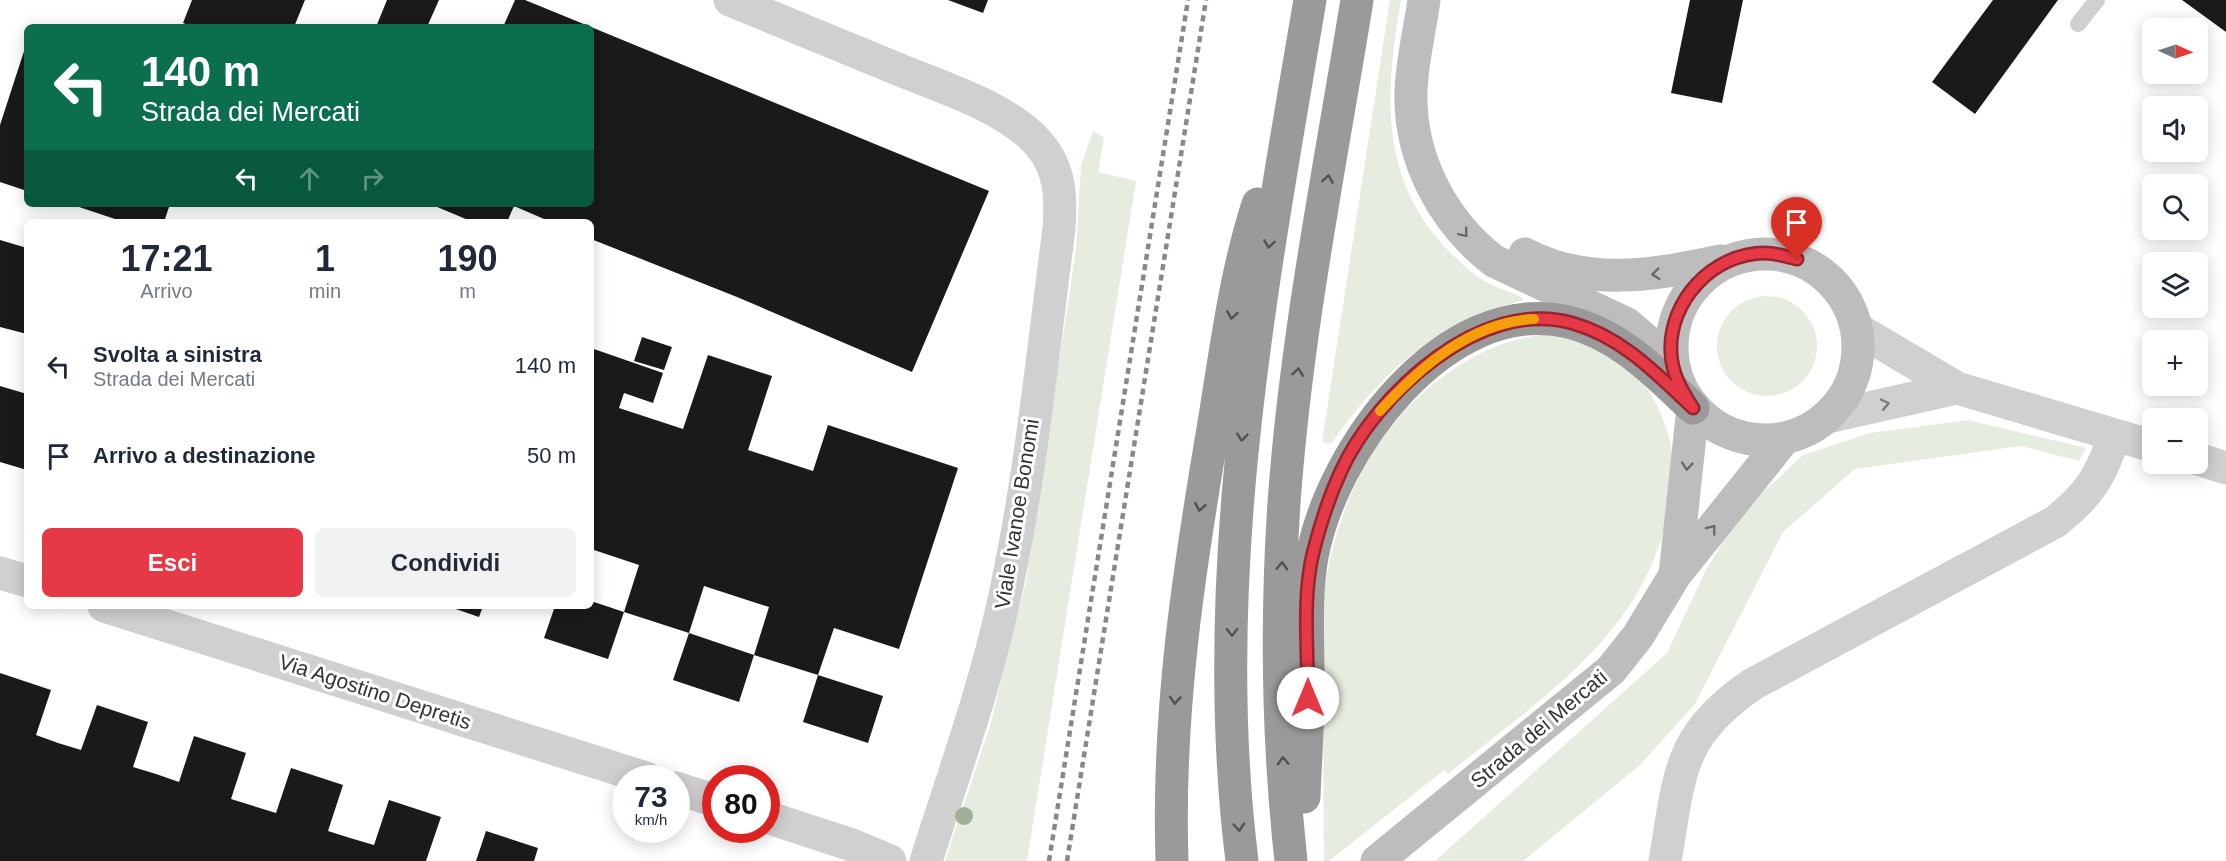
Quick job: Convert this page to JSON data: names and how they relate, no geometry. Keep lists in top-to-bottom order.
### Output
{
  "streets": {
    "street": ["Viale Ivanoe Bonomi", "Via Agostino Depretis", "Strada dei Mercati"]
  },
  "north": "right",
  "page": {
    "map_buttons": ["+", "−"],
    "turn": ["140 m", "Strada dei Mercati"],
    "eta": [
      "17:21",
      "Arrivo",
      "1",
      "min",
      "190",
      "m"
    ],
    "list": [
      {
        "name": "Svolta a sinistra",
        "note": "Strada dei Mercati",
        "value": "140 m"
      },
      {
        "name": "Arrivo a destinazione",
        "value": "50 m"
      }
    ],
    "buttons": ["Esci", "Condividi"],
    "speed": "73 km/h",
    "limit": "80"
  }
}
